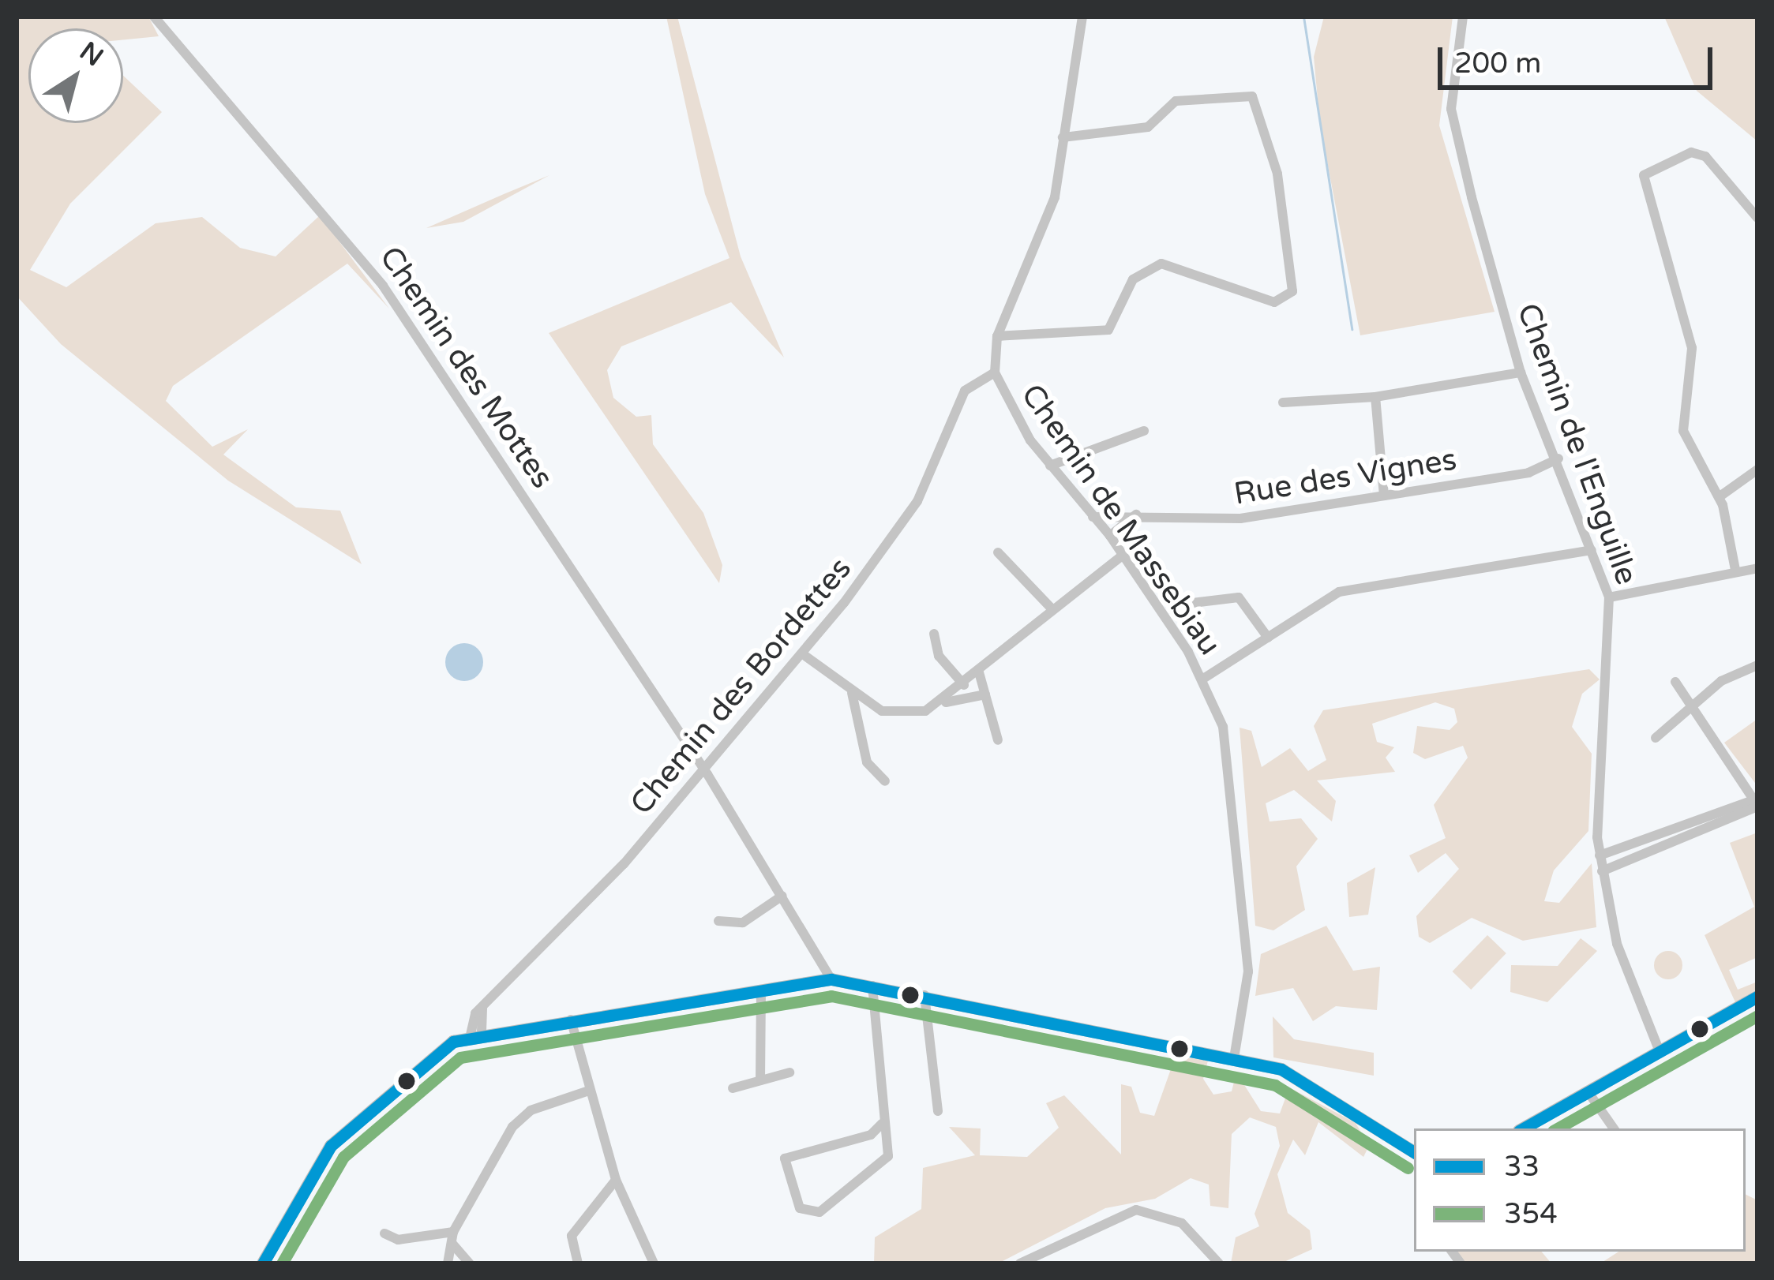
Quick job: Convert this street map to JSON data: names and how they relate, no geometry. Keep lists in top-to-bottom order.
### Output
{
  "streets": {
    "street": [
      "Chemin des Mottes",
      "Chemin de l'Enguille",
      "Rue des Vignes",
      "Chemin de Massebiau",
      "Chemin des Bordettes"
    ]
  },
  "crossings": [
    ["Chemin des Mottes", "Chemin des Bordettes"],
    ["Chemin de l'Enguille", "Rue des Vignes"],
    ["Rue des Vignes", "Chemin de Massebiau"],
    ["Chemin de Massebiau", "Chemin des Bordettes"]
  ],
  "lines": ["transit line 33", "transit line 354"],
  "legend": ["33", "354"],
  "scale_bar": "200 m",
  "north": "top right"
}
